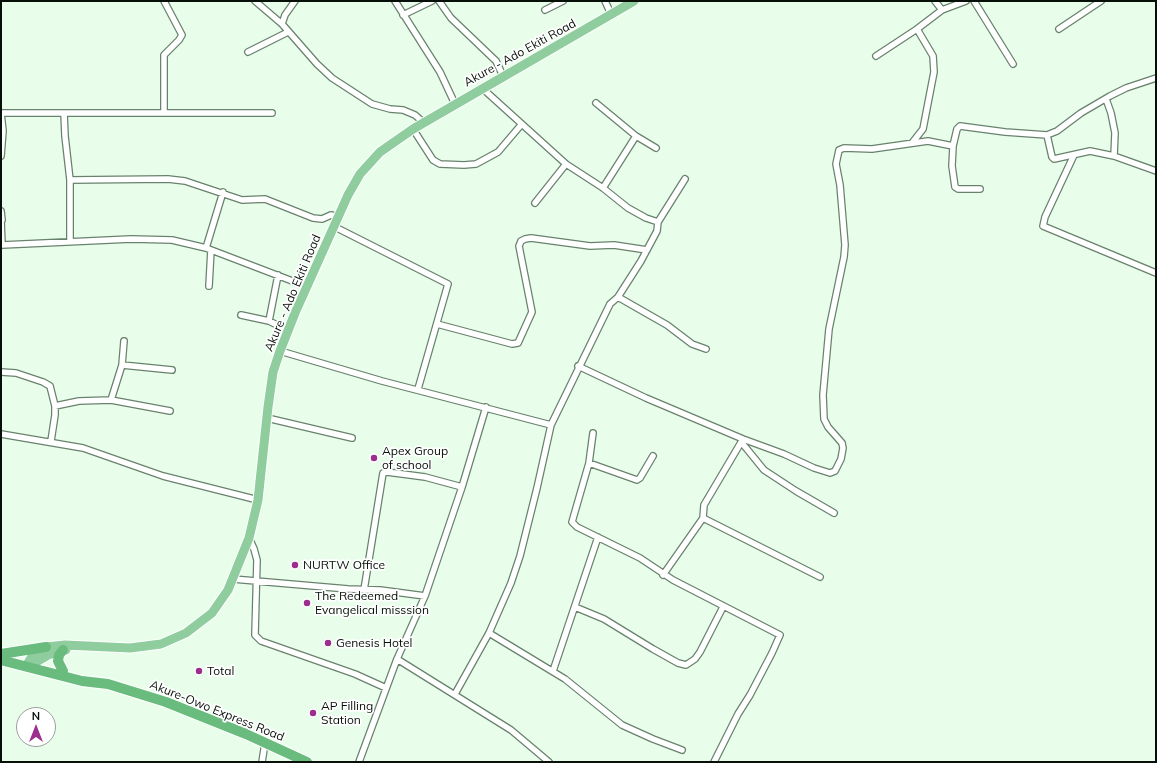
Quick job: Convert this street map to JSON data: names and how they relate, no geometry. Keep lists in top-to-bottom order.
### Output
{
  "streets": {
    "highway": ["Akure-Owo Express Road"],
    "main road": ["Akure - Ado Ekiti Road"]
  },
  "places": [
    "Apex Group of school",
    "NURTW Office",
    "The Redeemed Evangelical misssion",
    "Genesis Hotel",
    "Total",
    "AP Filling Station"
  ],
  "north": "top"
}
